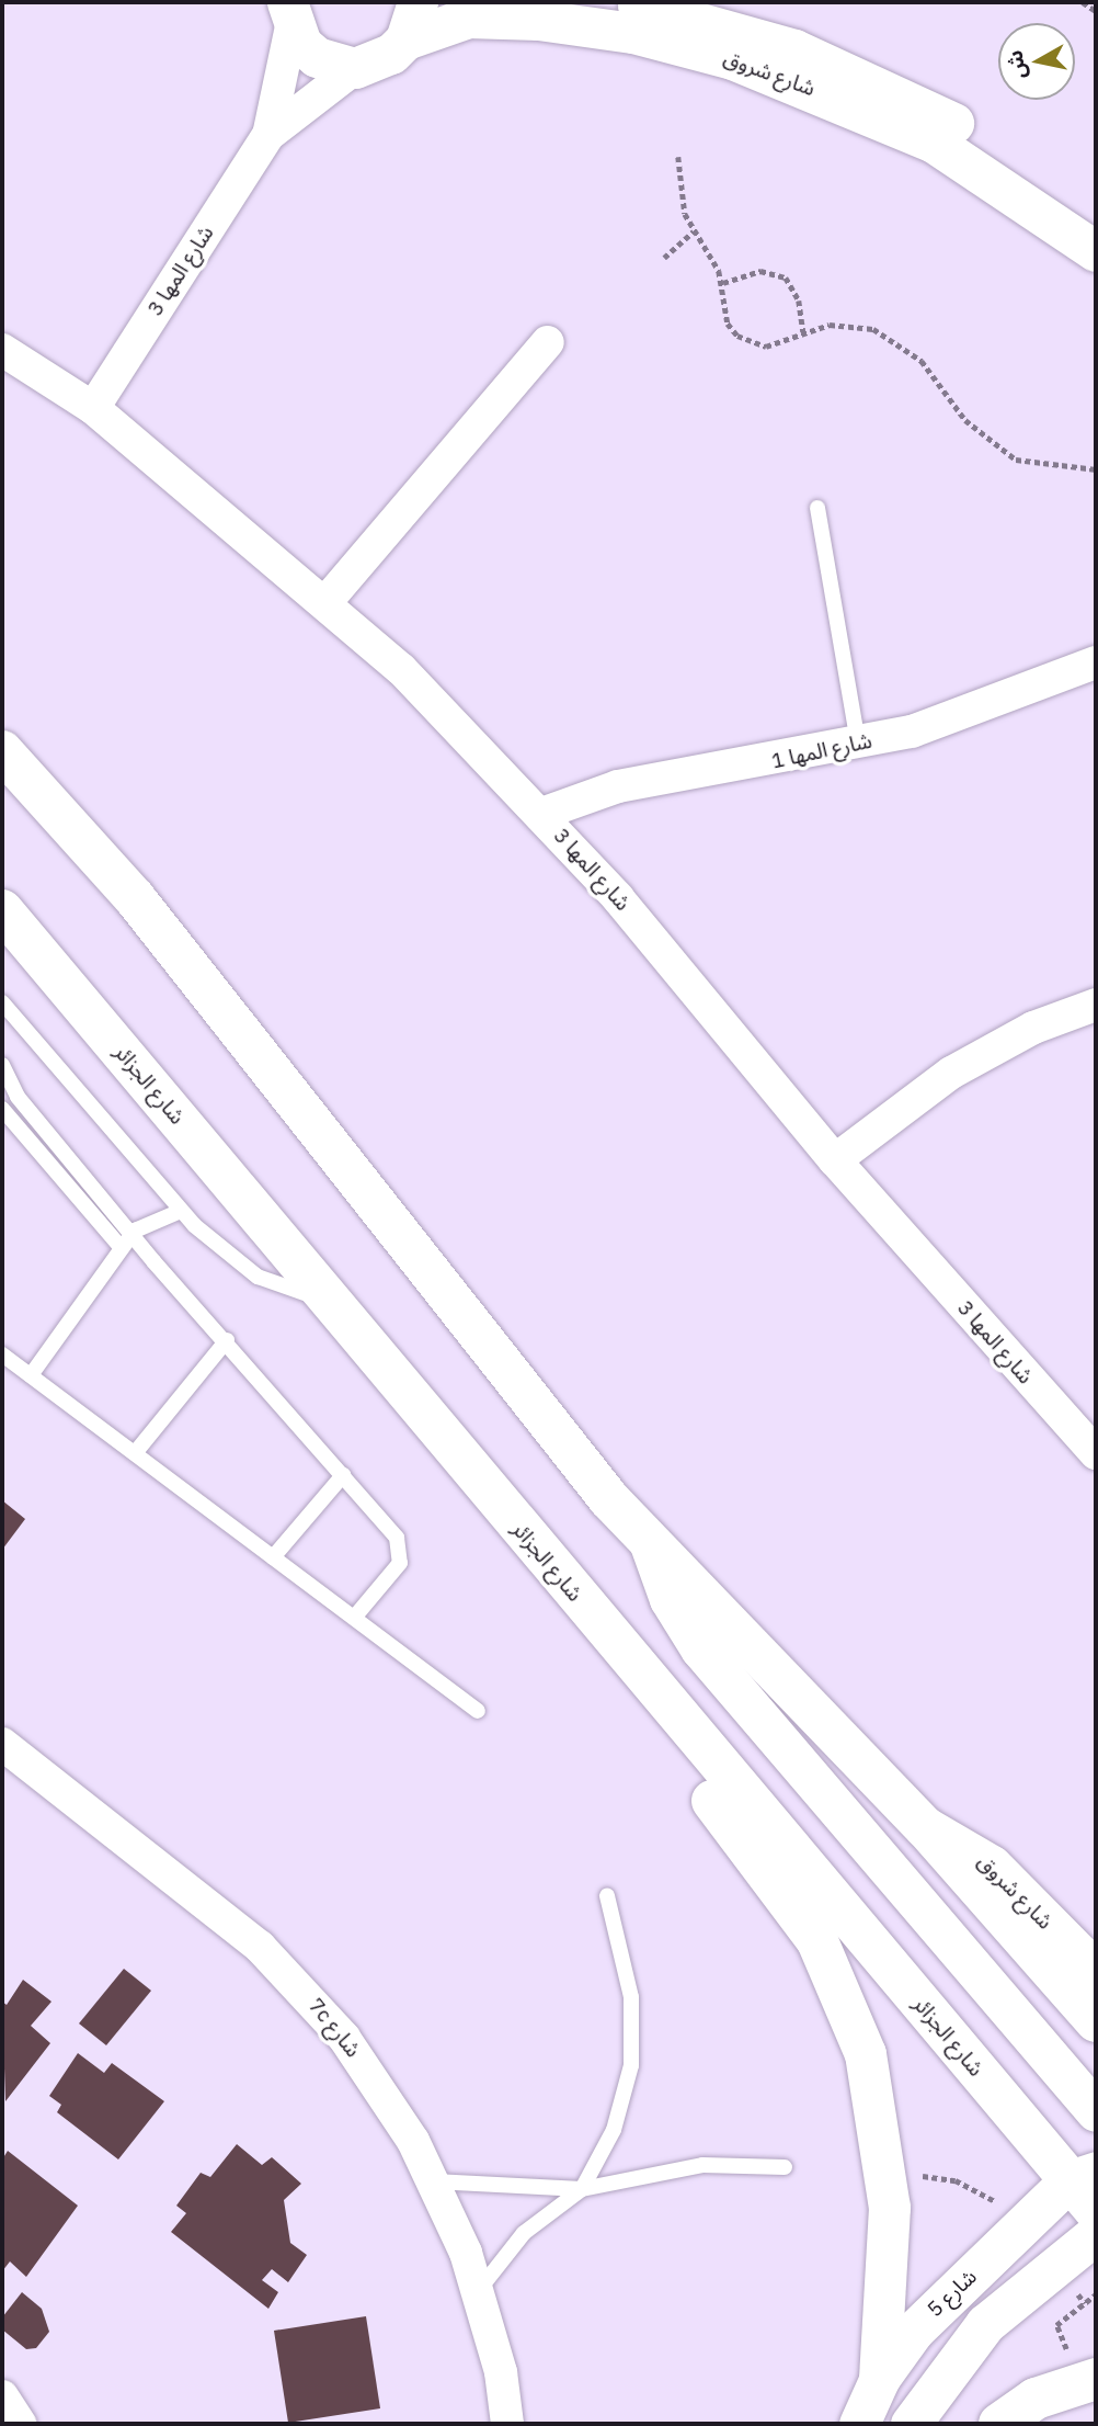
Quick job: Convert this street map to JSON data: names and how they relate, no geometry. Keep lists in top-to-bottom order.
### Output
{
  "streets": {
    "main road": ["شارع الجزائر"],
    "street": [
      "شارع شروق",
      "شارع المها 3",
      "شارع المها 1",
      "7c شارع",
      "شارع 5"
    ]
  },
  "crossings": [
    ["شارع شروق", "شارع المها 3"],
    ["شارع المها 3", "شارع المها 1"],
    ["شارع الجزائر", "شارع 5"]
  ],
  "north": "left"
}
